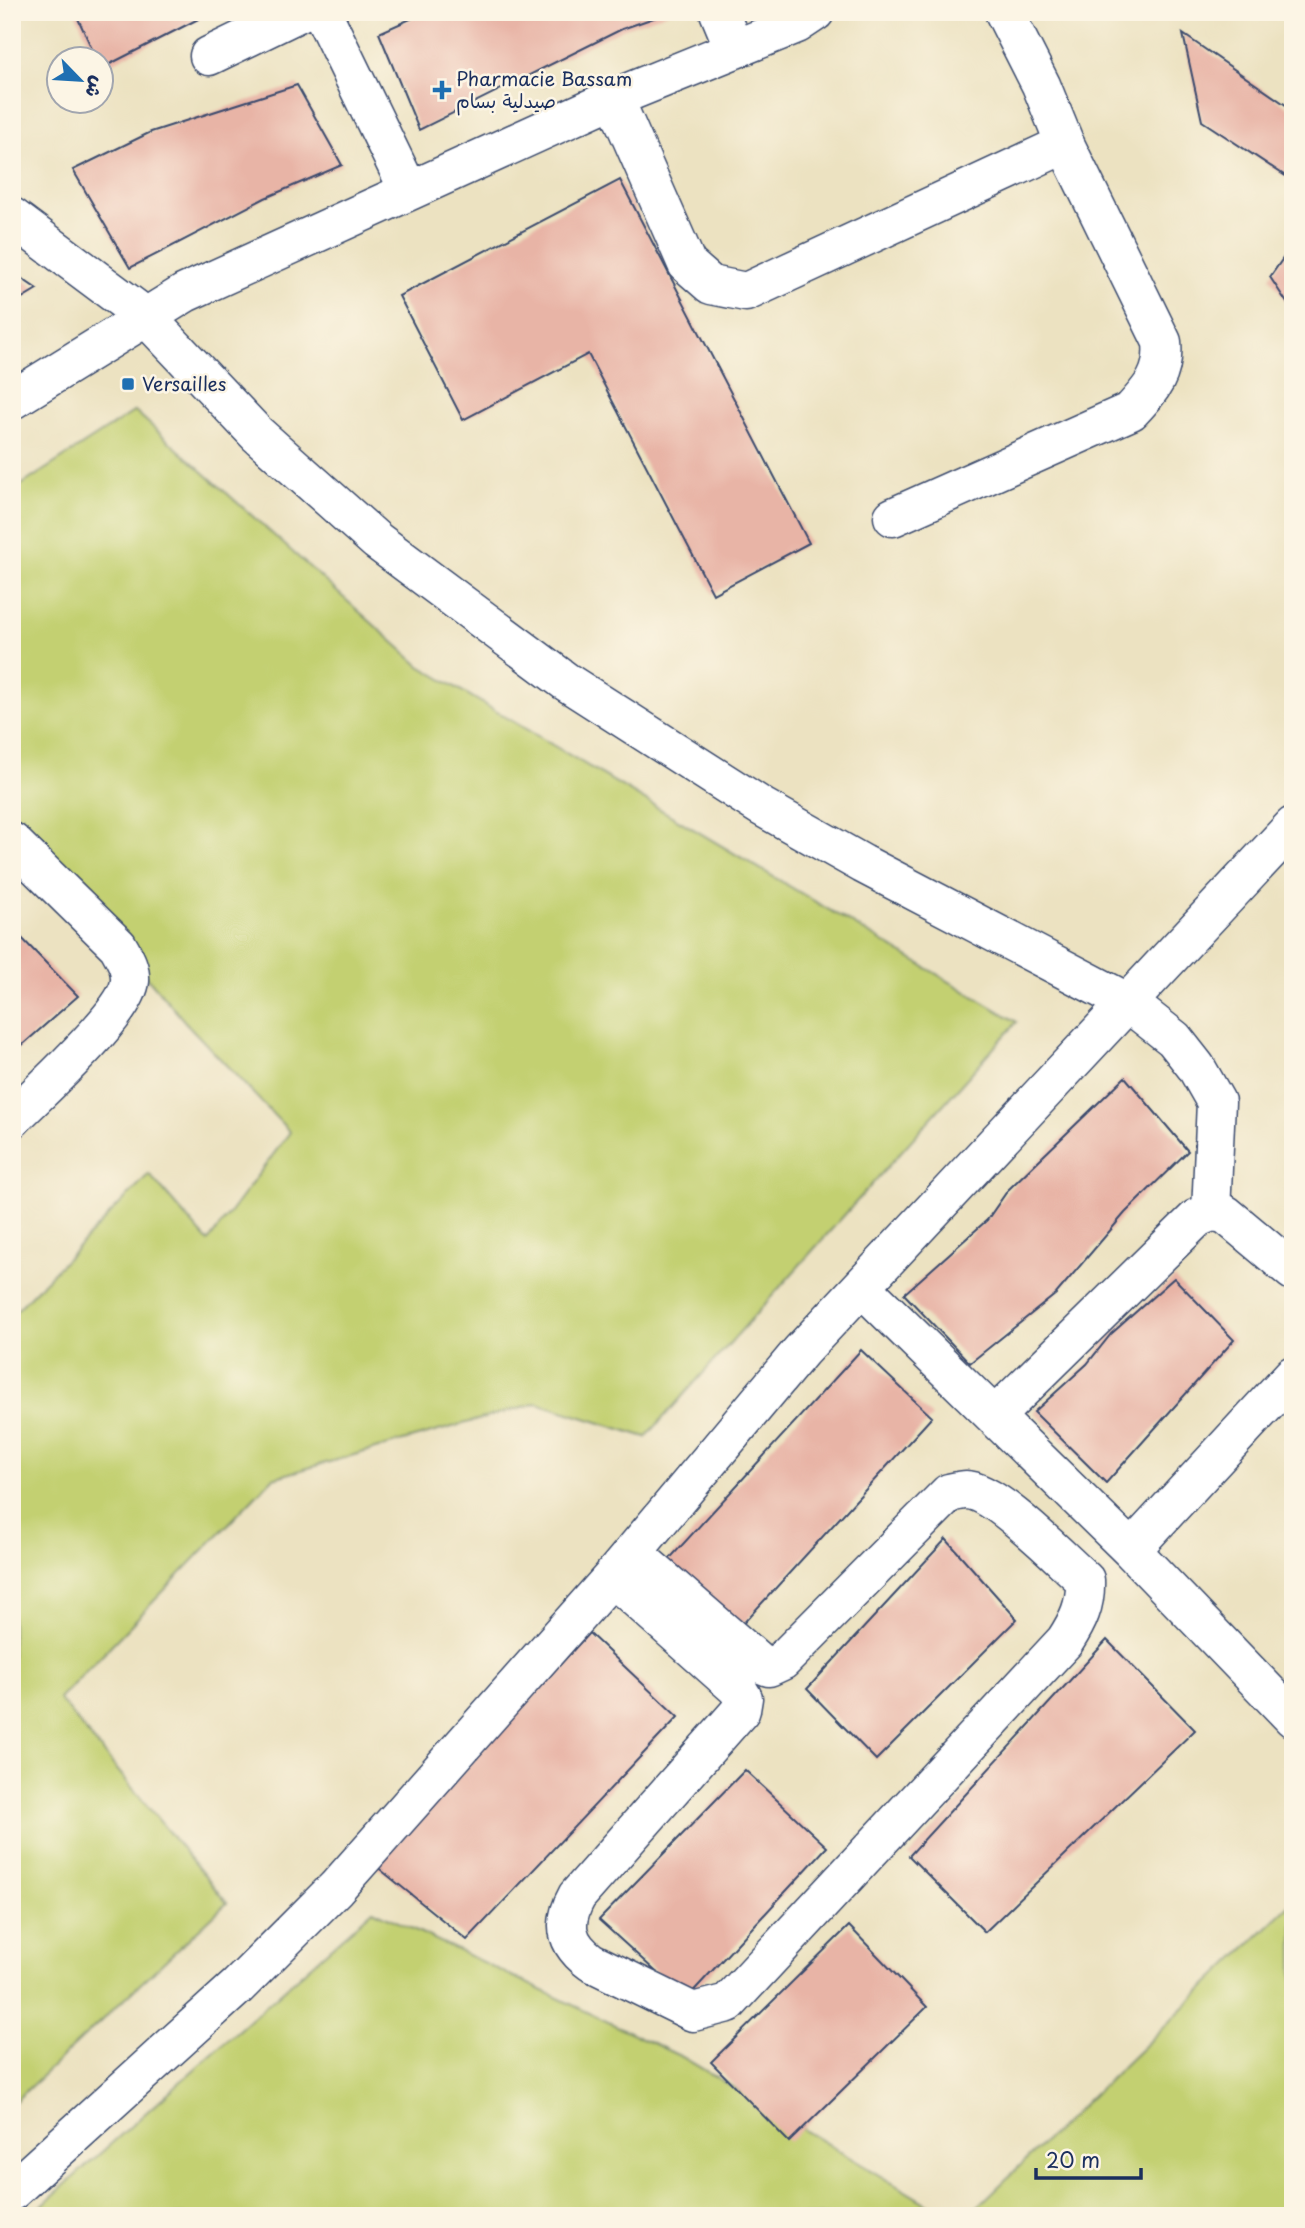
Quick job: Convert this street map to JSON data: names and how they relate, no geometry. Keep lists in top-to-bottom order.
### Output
{
  "places": {
    "health": ["Pharmacie Bassam صيدلية بسام"],
    "transit": ["Versailles"]
  },
  "scale_bar": "20 m",
  "north": "bottom right"
}
